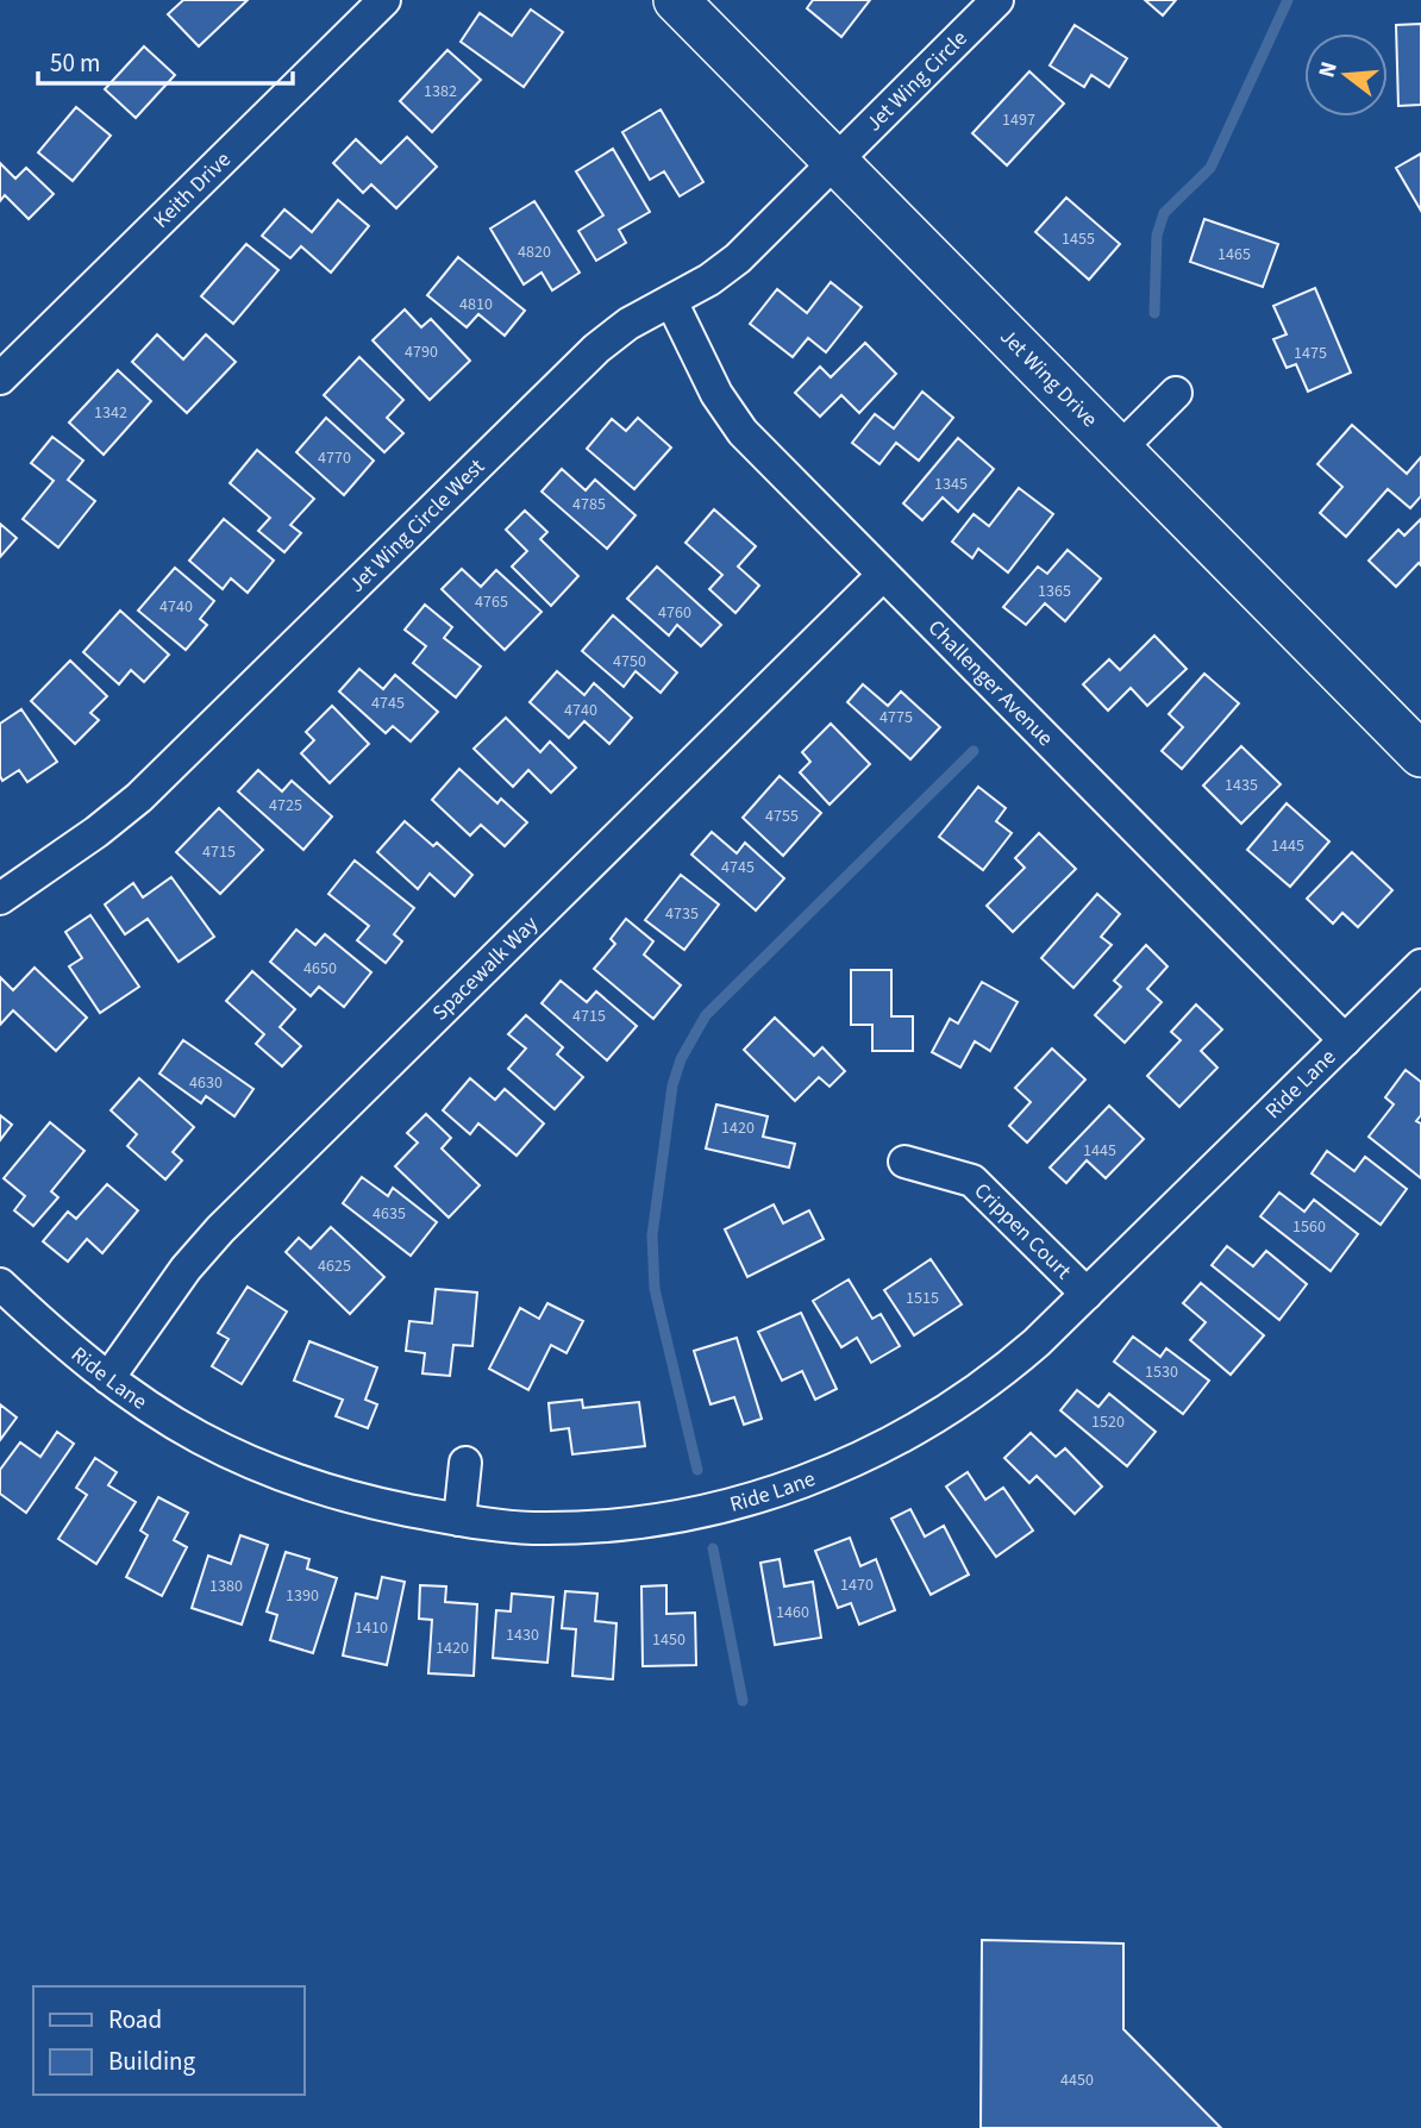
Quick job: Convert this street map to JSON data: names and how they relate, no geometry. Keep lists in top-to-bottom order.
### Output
{
  "streets": {
    "main road": ["Jet Wing Drive"],
    "street": [
      "Jet Wing Circle",
      "Keith Drive",
      "Jet Wing Circle West",
      "Challenger Avenue",
      "Spacewalk Way",
      "Ride Lane",
      "Crippen Court"
    ]
  },
  "crossings": [
    ["Jet Wing Circle", "Jet Wing Drive"],
    ["Jet Wing Circle", "Jet Wing Circle West"],
    ["Jet Wing Drive", "Jet Wing Circle West"],
    ["Jet Wing Circle West", "Challenger Avenue"],
    ["Challenger Avenue", "Spacewalk Way"],
    ["Challenger Avenue", "Ride Lane"],
    ["Spacewalk Way", "Ride Lane"],
    ["Ride Lane", "Crippen Court"]
  ],
  "house_numbers": [
    "1382",
    "1497",
    "1455",
    "4820",
    "1465",
    "4810",
    "4790",
    "1475",
    "1342",
    "4770",
    "1345",
    "4785",
    "1365",
    "4765",
    "4740",
    "4760",
    "4750",
    "4745",
    "4740",
    "4775",
    "1435",
    "4725",
    "4755",
    "1445",
    "4715",
    "4745",
    "4735",
    "4650",
    "4715",
    "4630",
    "1420",
    "1445",
    "4635",
    "1560",
    "4625",
    "1515",
    "1530",
    "1520",
    "1470",
    "1380",
    "1390",
    "1460",
    "1410",
    "1430",
    "1450",
    "1420",
    "4450"
  ],
  "legend": ["Road", "Building"],
  "scale_bar": "50 m",
  "north": "left"
}
